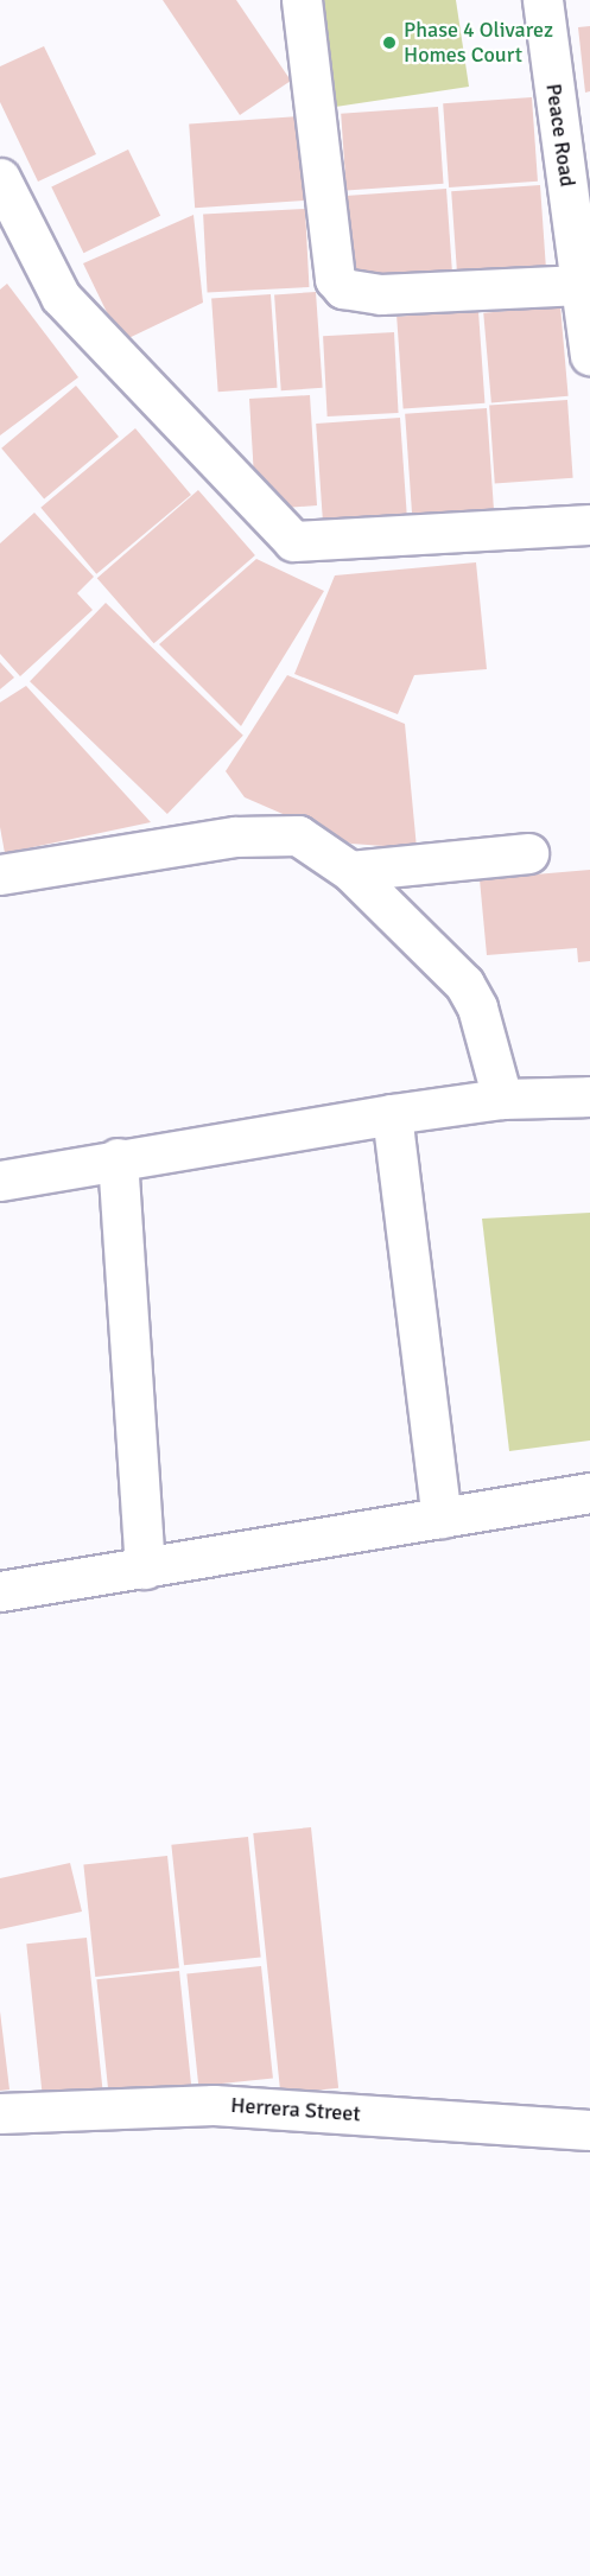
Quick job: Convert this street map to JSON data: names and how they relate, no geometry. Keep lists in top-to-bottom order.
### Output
{
  "streets": {
    "street": ["Peace Road", "Herrera Street"]
  },
  "places": ["Phase 4 Olivarez Homes Court"]
}
